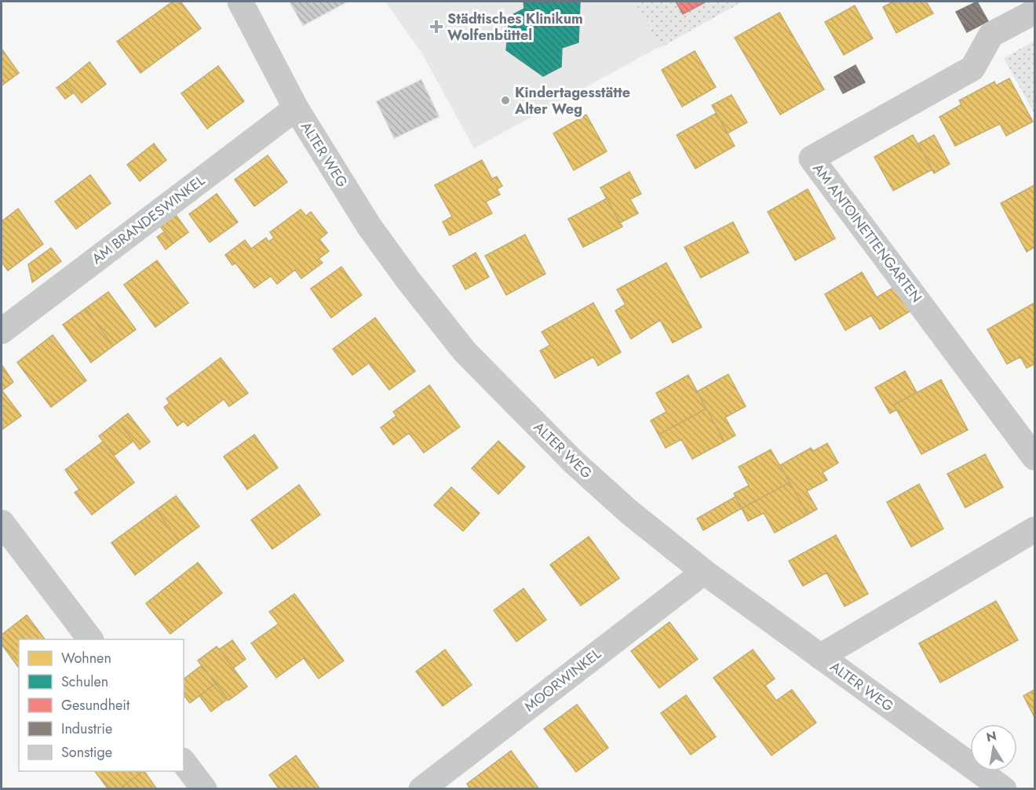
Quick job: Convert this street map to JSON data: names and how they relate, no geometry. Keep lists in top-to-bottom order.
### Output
{
  "streets": {
    "street": [
      "ALTER WEG",
      "AM BRANDESWINKEL",
      "AM ANTOINETTENGARTEN",
      "MOORWINKEL"
    ]
  },
  "crossings": [
    ["ALTER WEG", "AM BRANDESWINKEL"],
    ["ALTER WEG", "MOORWINKEL"]
  ],
  "places": {
    "health": ["Städtisches Klinikum Wolfenbüttel"],
    "other": ["Kindertagesstätte Alter Weg"]
  },
  "legend": [
    "Wohnen",
    "Schulen",
    "Gesundheit",
    "Industrie",
    "Sonstige"
  ],
  "north": "top"
}
